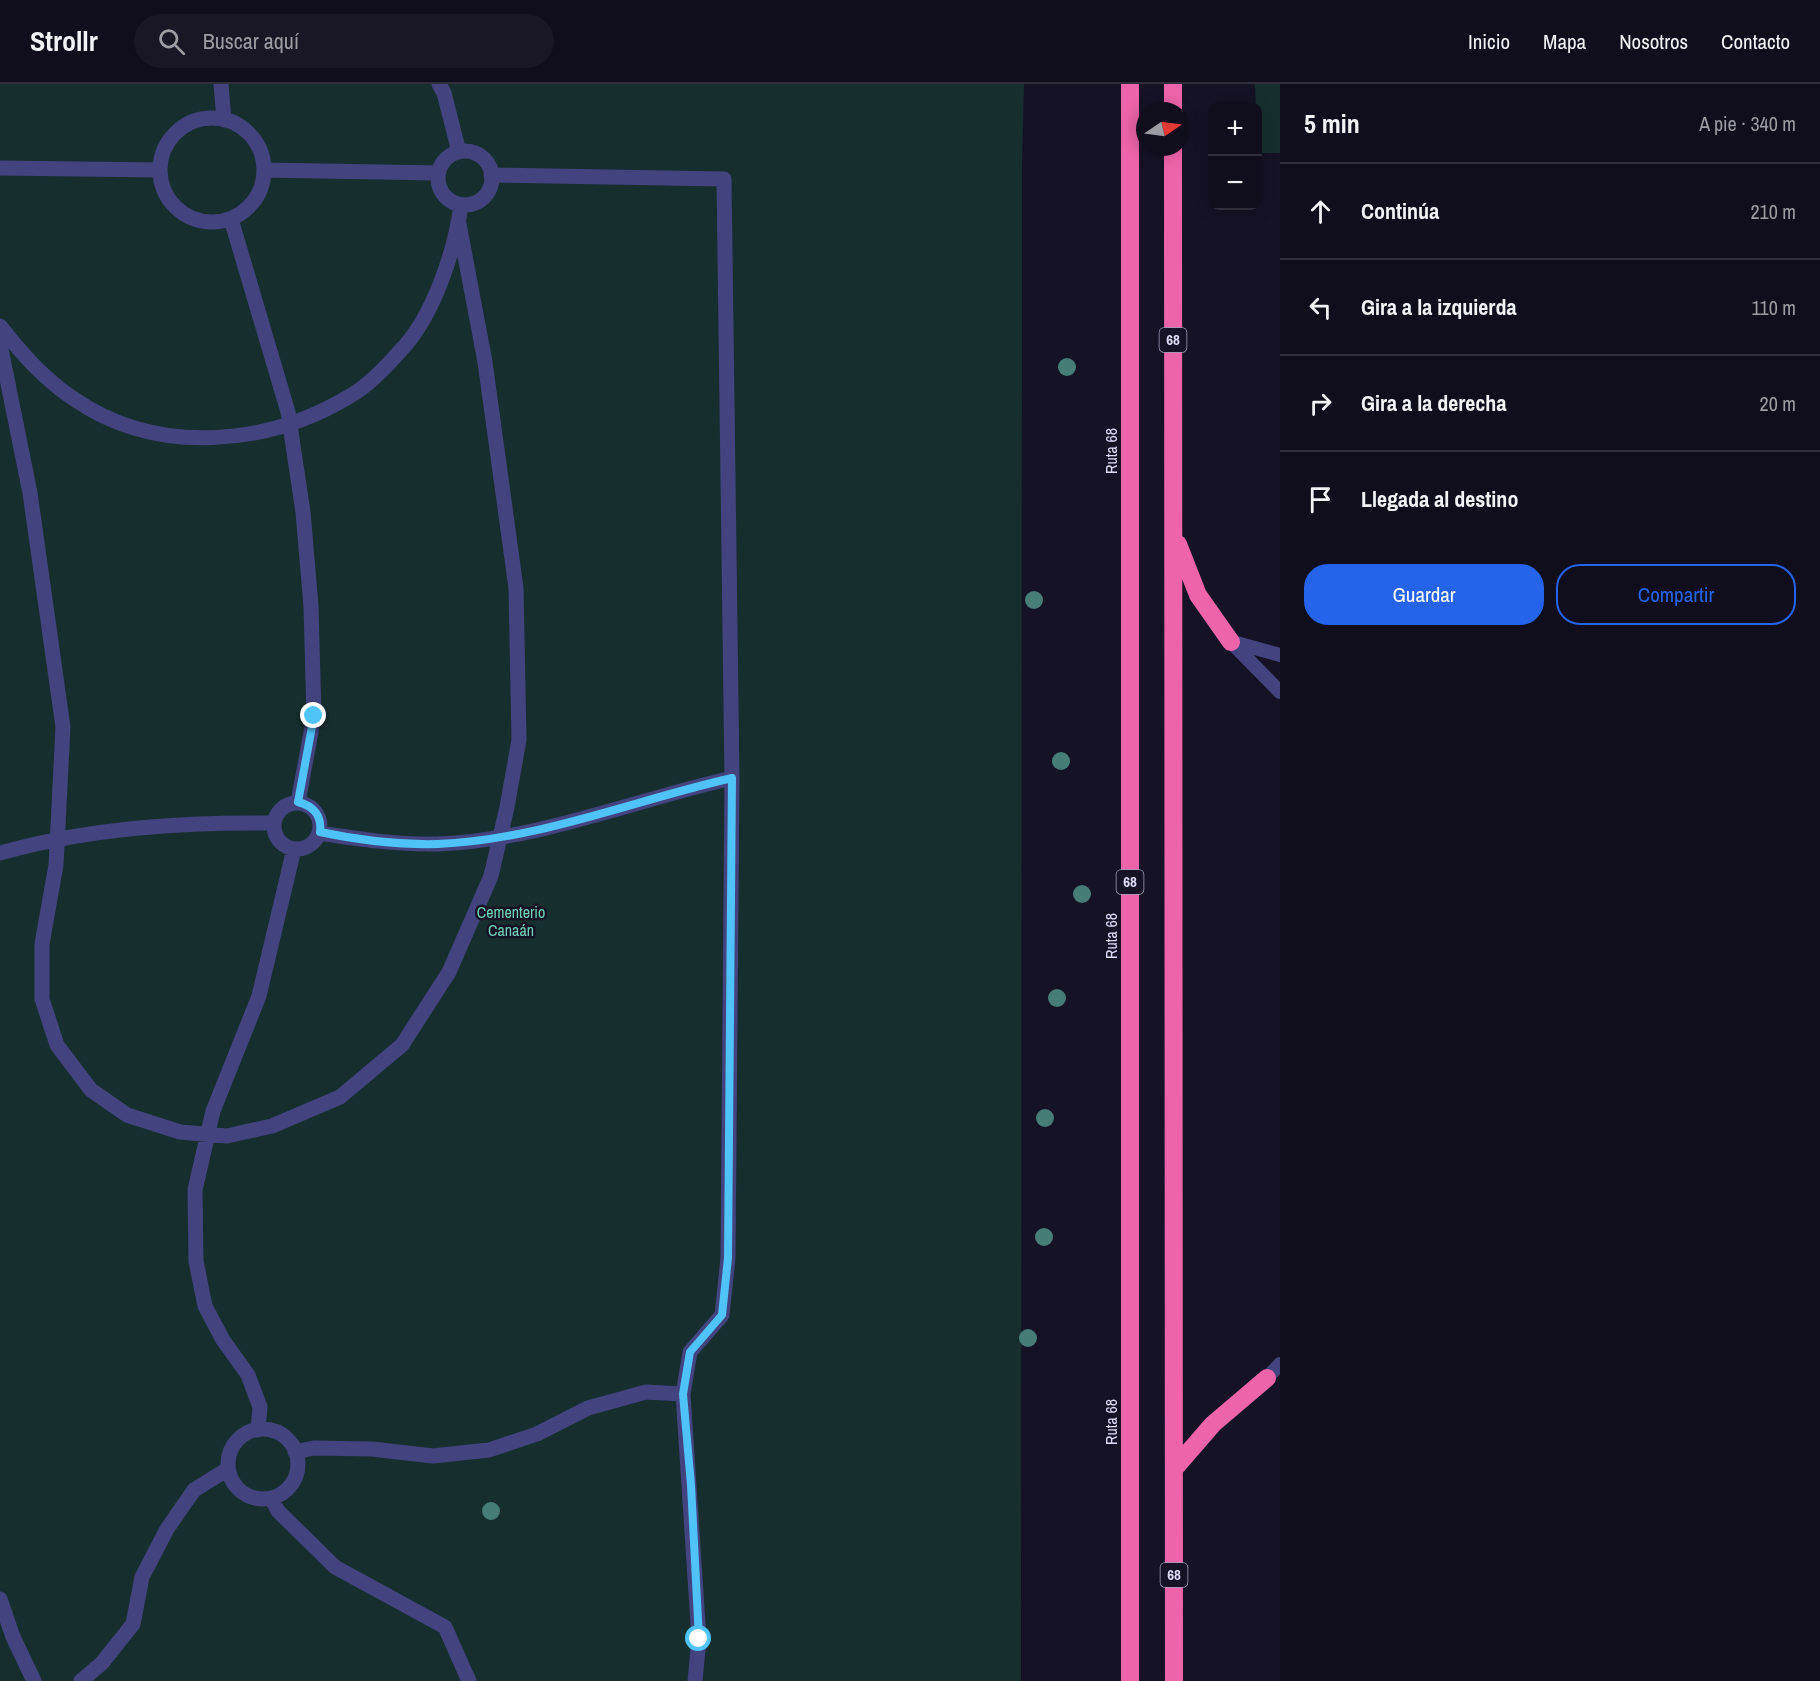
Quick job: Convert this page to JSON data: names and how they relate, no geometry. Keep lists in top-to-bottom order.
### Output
{
  "streets": {
    "highway": ["68", "Ruta 68"]
  },
  "parks": ["Cementerio Canaán"],
  "north": "right",
  "page": {
    "header": "Strollr",
    "search": "Buscar aquí",
    "nav": [
      "Inicio",
      "Mapa",
      "Nosotros",
      "Contacto"
    ],
    "heading": ["5 min", "A pie · 340 m"],
    "map_buttons": ["+", "−"],
    "list": [
      ["Continúa", "210 m"],
      ["Gira a la izquierda", "110 m"],
      ["Gira a la derecha", "20 m"],
      "Llegada al destino"
    ],
    "buttons": ["Guardar", "Compartir"]
  }
}
